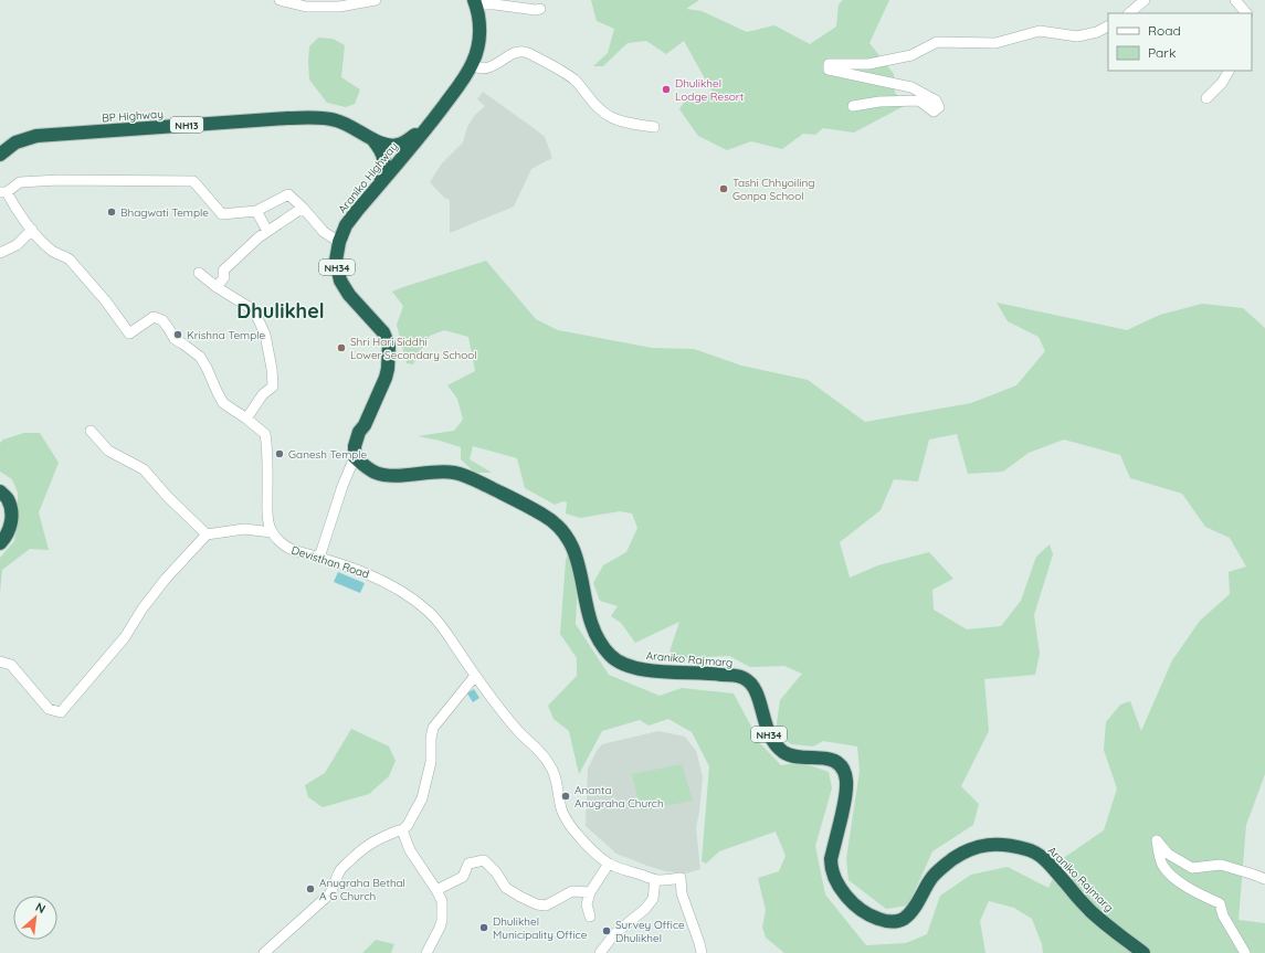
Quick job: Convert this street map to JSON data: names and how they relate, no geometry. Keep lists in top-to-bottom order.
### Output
{
  "streets": {
    "highway": [
      "BP Highway",
      "NH13",
      "Araniko Highway",
      "NH34",
      "Araniko Rajmarg"
    ],
    "street": ["Devisthan Road"]
  },
  "crossings": [
    ["BP Highway", "Araniko Highway"],
    ["Araniko Highway", "Araniko Rajmarg"]
  ],
  "districts": ["Dhulikhel"],
  "places": [
    "Dhulikhel Lodge Resort",
    "Tashi Chhyoiling Gonpa School",
    "Bhagwati Temple",
    "Krishna Temple",
    "Shri Hari Siddhi Lower Secondary School",
    "Ganesh Temple",
    "Ananta Anugraha Church",
    "Anugraha Bethal A G Church",
    "Dhulikhel Municipality Office",
    "Survey Office Dhulikhel"
  ],
  "legend": ["Road", "Park"],
  "north": "top right"
}
